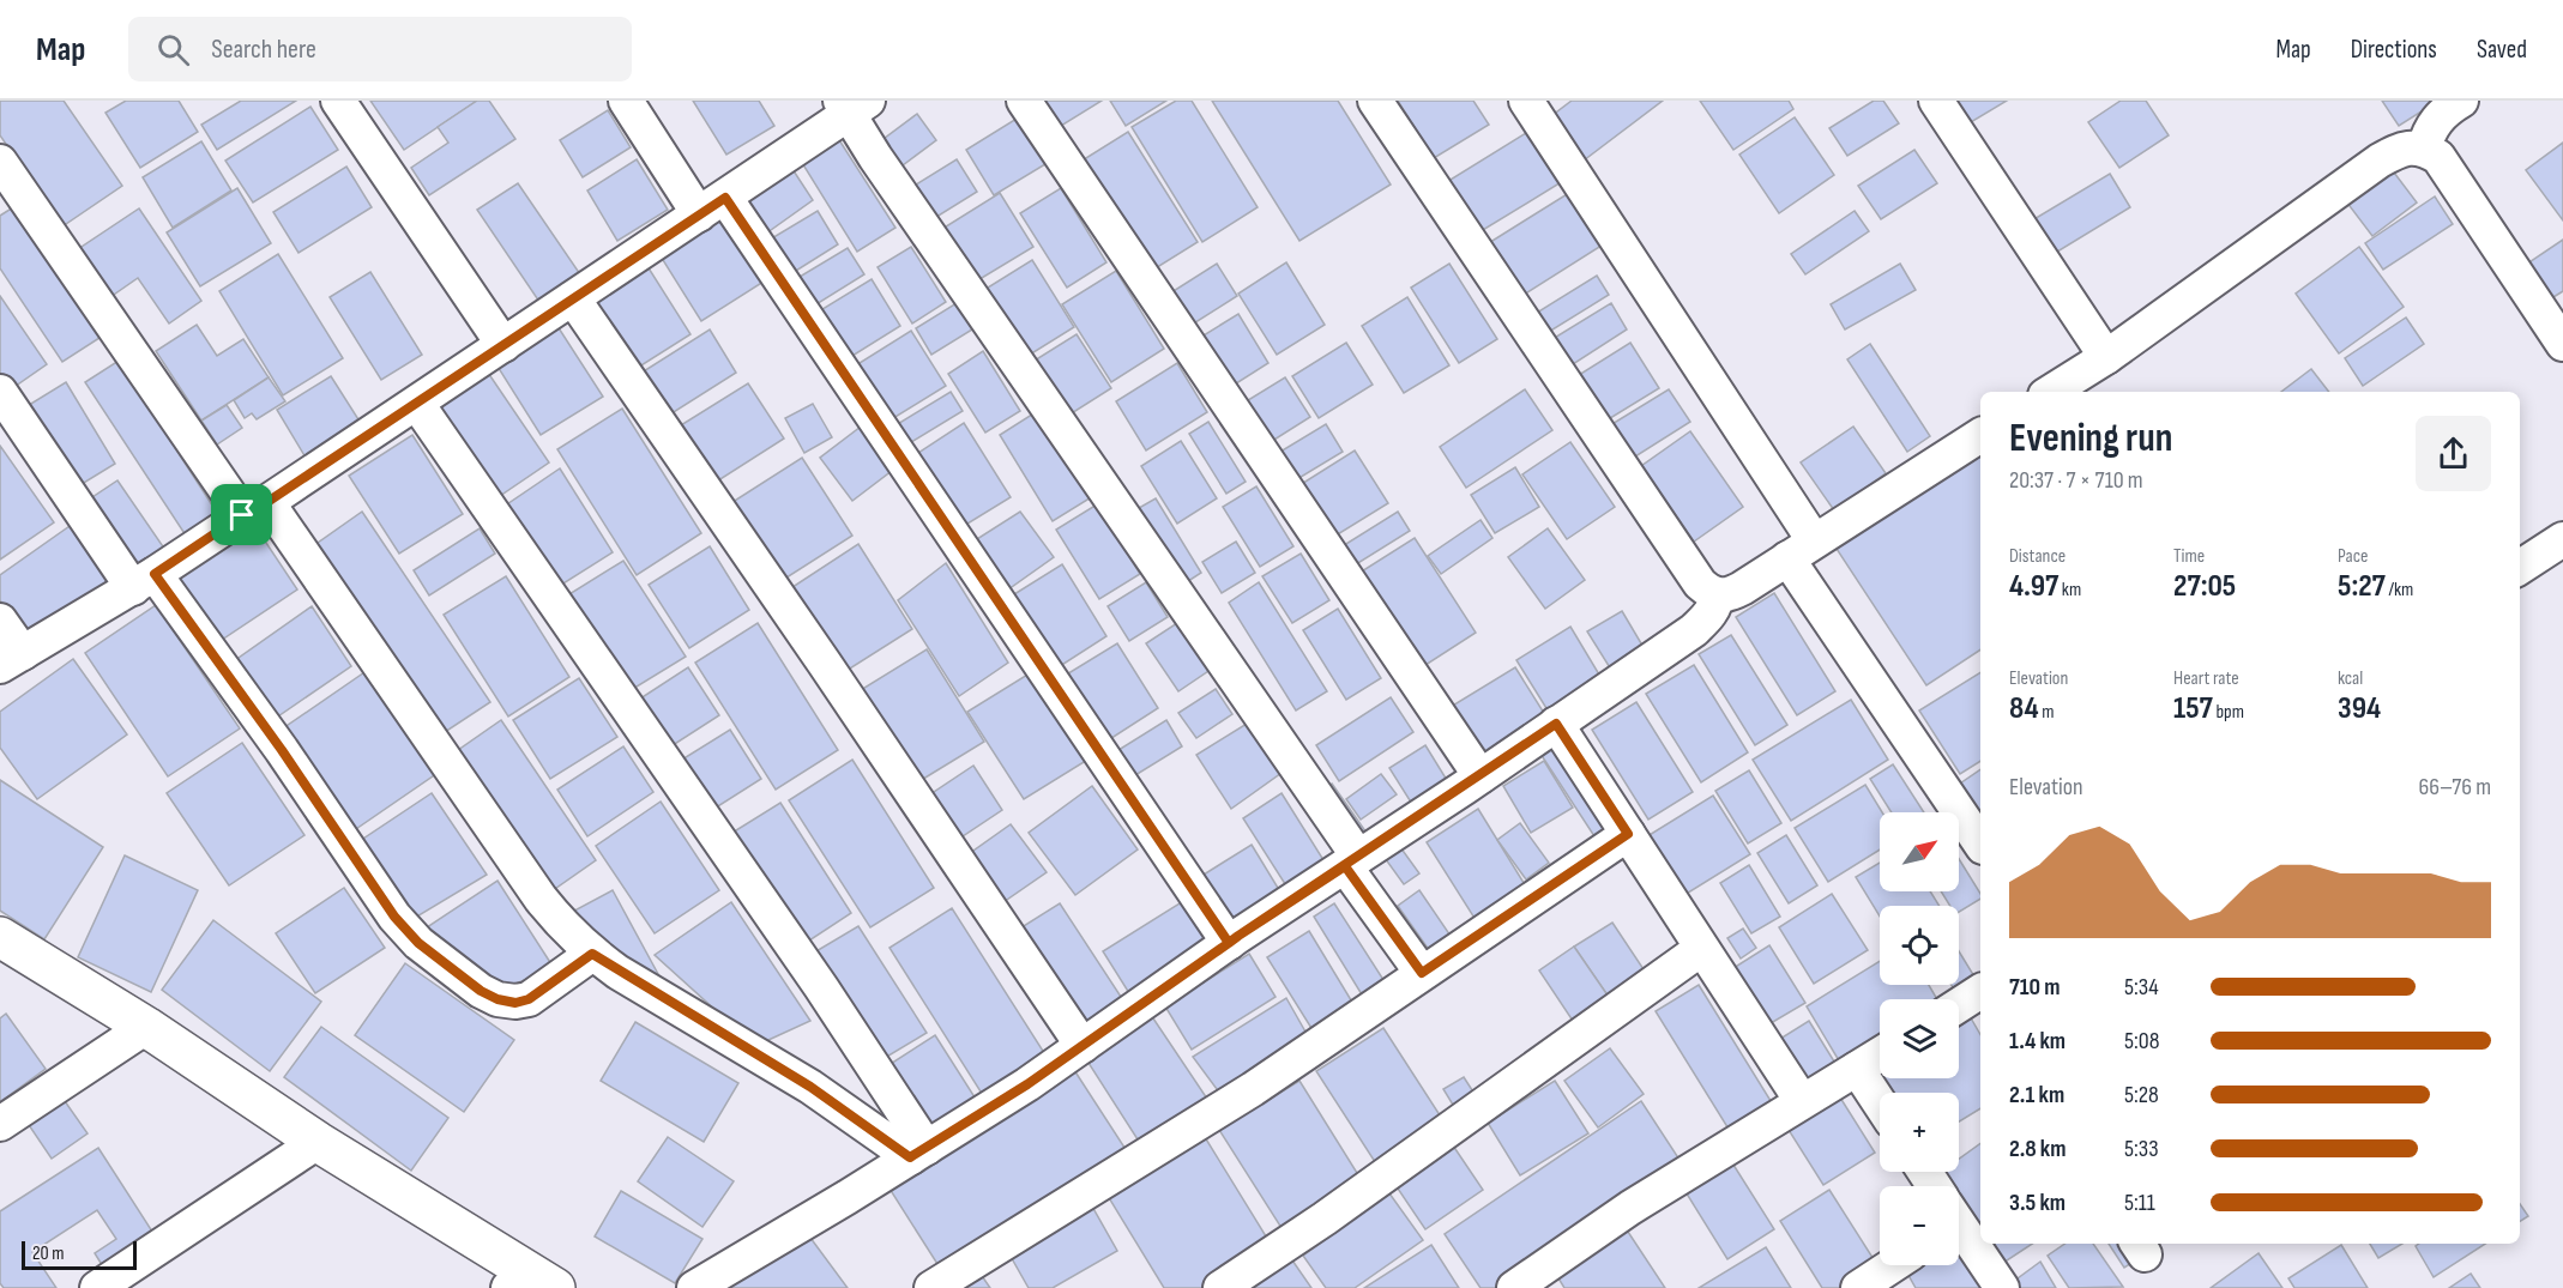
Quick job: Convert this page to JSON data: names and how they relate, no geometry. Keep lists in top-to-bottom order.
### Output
{
  "scale_bar": "20 m",
  "north": "top right",
  "page": {
    "header": "Map",
    "search": "Search here",
    "nav": ["Map", "Directions", "Saved"],
    "heading": ["Evening run", "20:37 · 7 × 710 m"],
    "stats": [
      ["Distance", "4.97 km"],
      ["Time", "27:05"],
      ["Pace", "5:27 /km"],
      ["Elevation", "84 m"],
      ["Heart rate", "157 bpm"],
      ["kcal", "394"]
    ],
    "chart": ["Elevation", "66–76 m"],
    "map_buttons": ["+", "−"],
    "list": [
      {
        "name": "710 m",
        "note": "5:34"
      },
      {
        "name": "1.4 km",
        "note": "5:08"
      },
      {
        "name": "2.1 km",
        "note": "5:28"
      },
      {
        "name": "2.8 km",
        "note": "5:33"
      },
      {
        "name": "3.5 km",
        "note": "5:11"
      }
    ],
    "scale": "20 m"
  }
}
